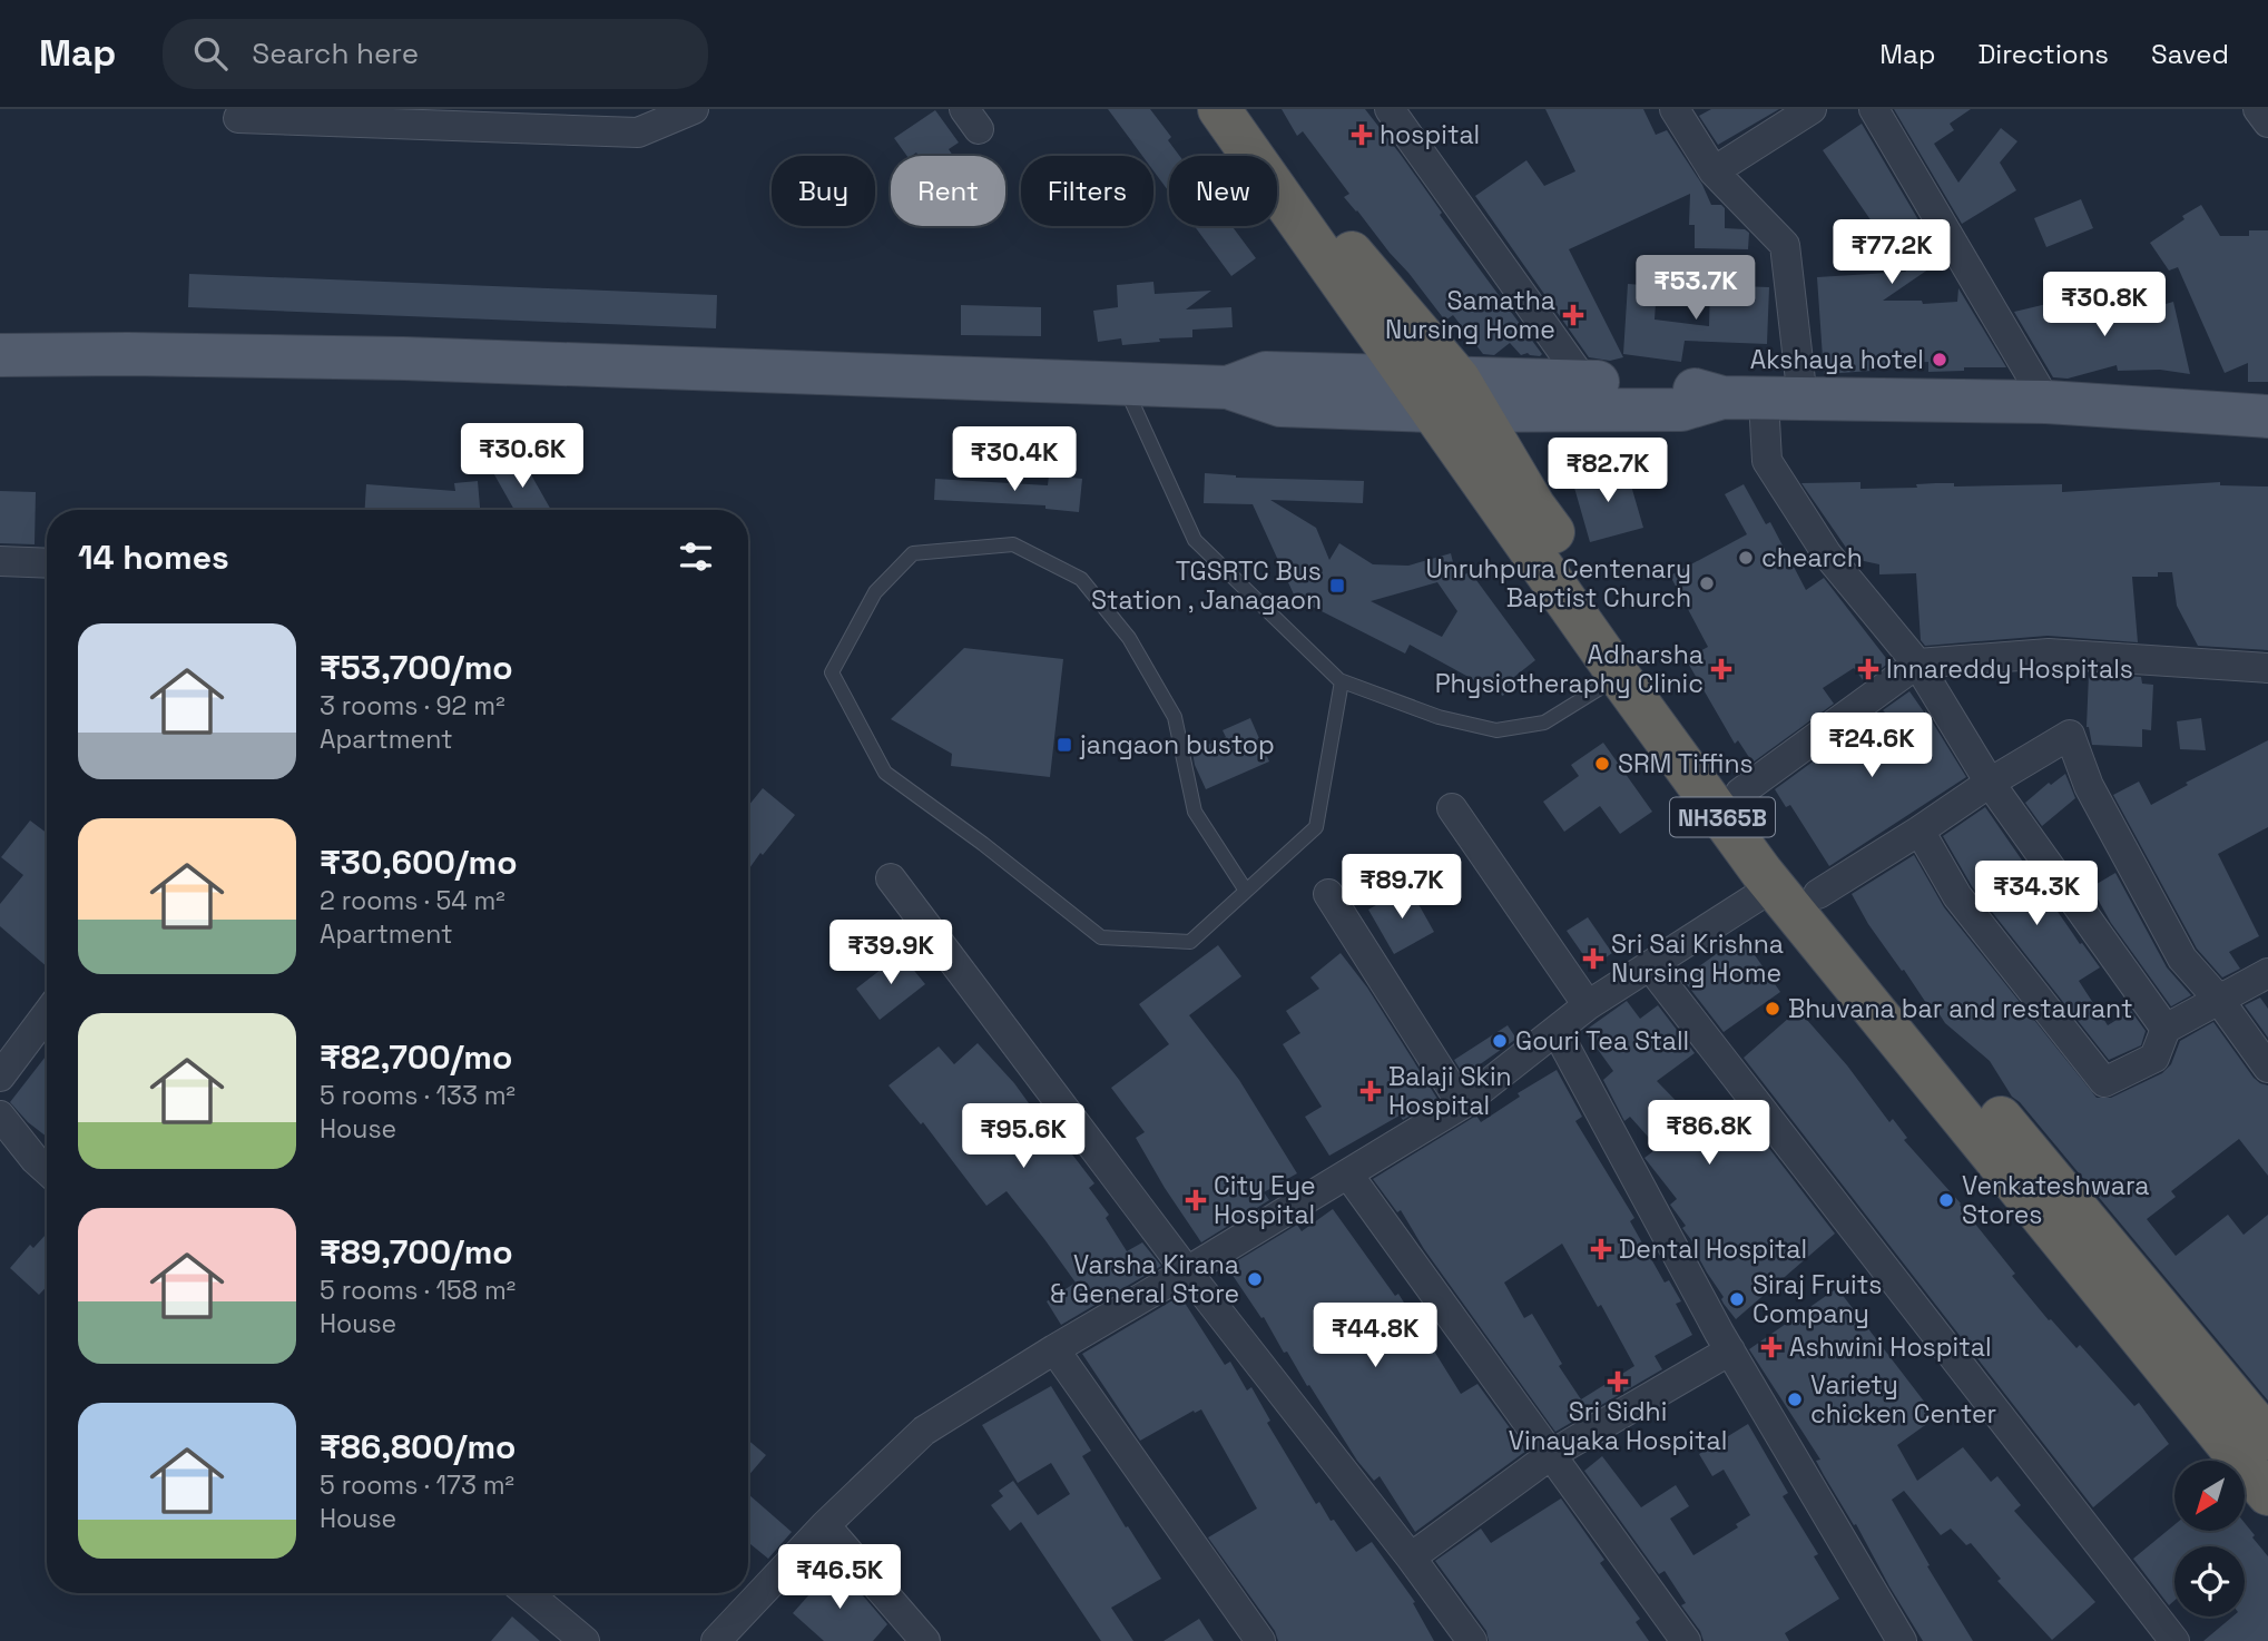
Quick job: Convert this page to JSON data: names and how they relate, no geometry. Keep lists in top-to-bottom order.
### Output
{
  "streets": {
    "highway": ["NH365B"]
  },
  "places": {
    "health": [
      "hospital",
      "Samatha Nursing Home",
      "Adharsha Physiotheraphy Clinic",
      "Innareddy Hospitals",
      "Sri Sai Krishna Nursing Home",
      "Balaji Skin Hospital",
      "City Eye Hospital",
      "Dental Hospital",
      "Ashwini Hospital",
      "Sri Sidhi Vinayaka Hospital"
    ],
    "other": [
      "Akshaya hotel",
      "chearch",
      "Unruhpura Centenary Baptist Church",
      "SRM Tiffins",
      "Bhuvana bar and restaurant",
      "Gouri Tea Stall",
      "Venkateshwara Stores",
      "Varsha Kirana & General Store",
      "Siraj Fruits Company",
      "Variety chicken Center"
    ],
    "transit": ["TGSRTC Bus Station , Janagaon", "jangaon bustop"]
  },
  "north": "bottom left",
  "page": {
    "header": "Map",
    "search": "Search here",
    "nav": ["Map", "Directions", "Saved"],
    "chip": [
      "Buy",
      "Rent",
      "Filters",
      "New"
    ],
    "price": [
      "₹77.2K",
      "₹53.7K",
      "₹30.8K",
      "₹30.6K",
      "₹30.4K",
      "₹82.7K",
      "₹24.6K",
      "₹89.7K",
      "₹34.3K",
      "₹39.9K",
      "₹86.8K",
      "₹95.6K",
      "₹44.8K",
      "₹46.5K"
    ],
    "heading": "14 homes",
    "list": [
      {
        "name": "₹53,700/mo",
        "note": "3 rooms · 92 m² · Apartment"
      },
      {
        "name": "₹30,600/mo",
        "note": "2 rooms · 54 m² · Apartment"
      },
      {
        "name": "₹82,700/mo",
        "note": "5 rooms · 133 m² · House"
      },
      {
        "name": "₹89,700/mo",
        "note": "5 rooms · 158 m² · House"
      },
      {
        "name": "₹86,800/mo",
        "note": "5 rooms · 173 m² · House"
      }
    ]
  }
}
